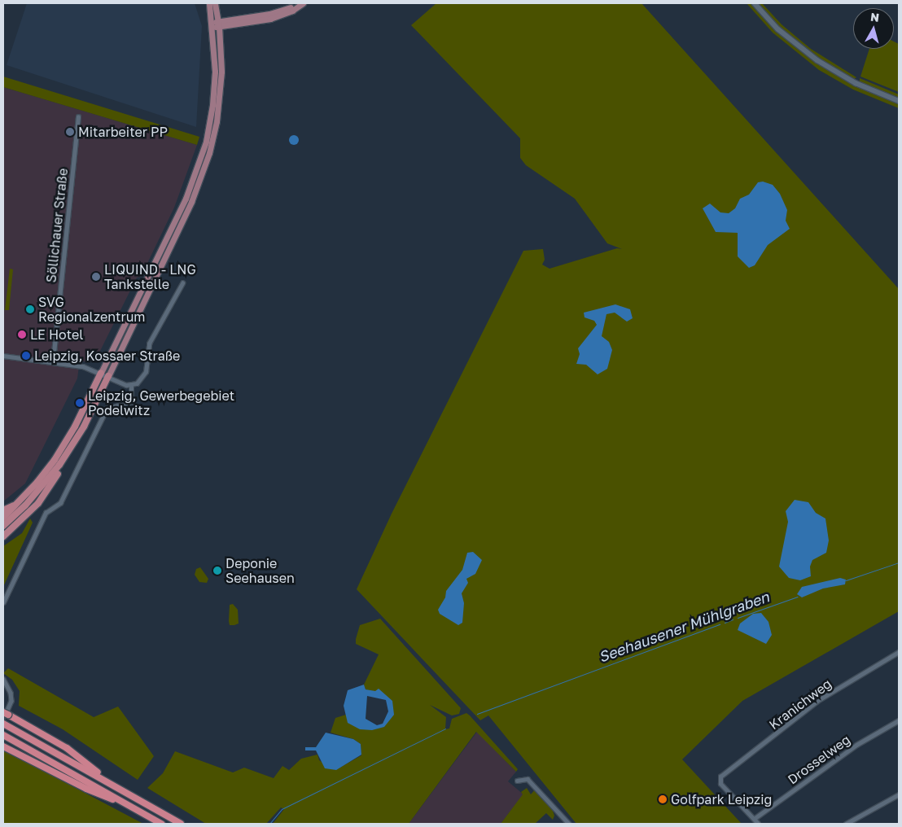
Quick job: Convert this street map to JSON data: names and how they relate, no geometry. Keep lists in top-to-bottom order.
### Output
{
  "streets": {
    "street": ["Söllichauer Straße", "Kranichweg", "Drosselweg"]
  },
  "crossings": [
    ["Kranichweg", "Drosselweg"]
  ],
  "water": ["Seehausener Mühlgraben"],
  "places": [
    "Mitarbeiter PP",
    "LIQUIND - LNG Tankstelle",
    "SVG Regionalzentrum",
    "LE Hotel",
    "Leipzig, Kossaer Straße",
    "Leipzig, Gewerbegebiet Podelwitz",
    "Deponie Seehausen",
    "Golfpark Leipzig"
  ],
  "north": "top"
}
